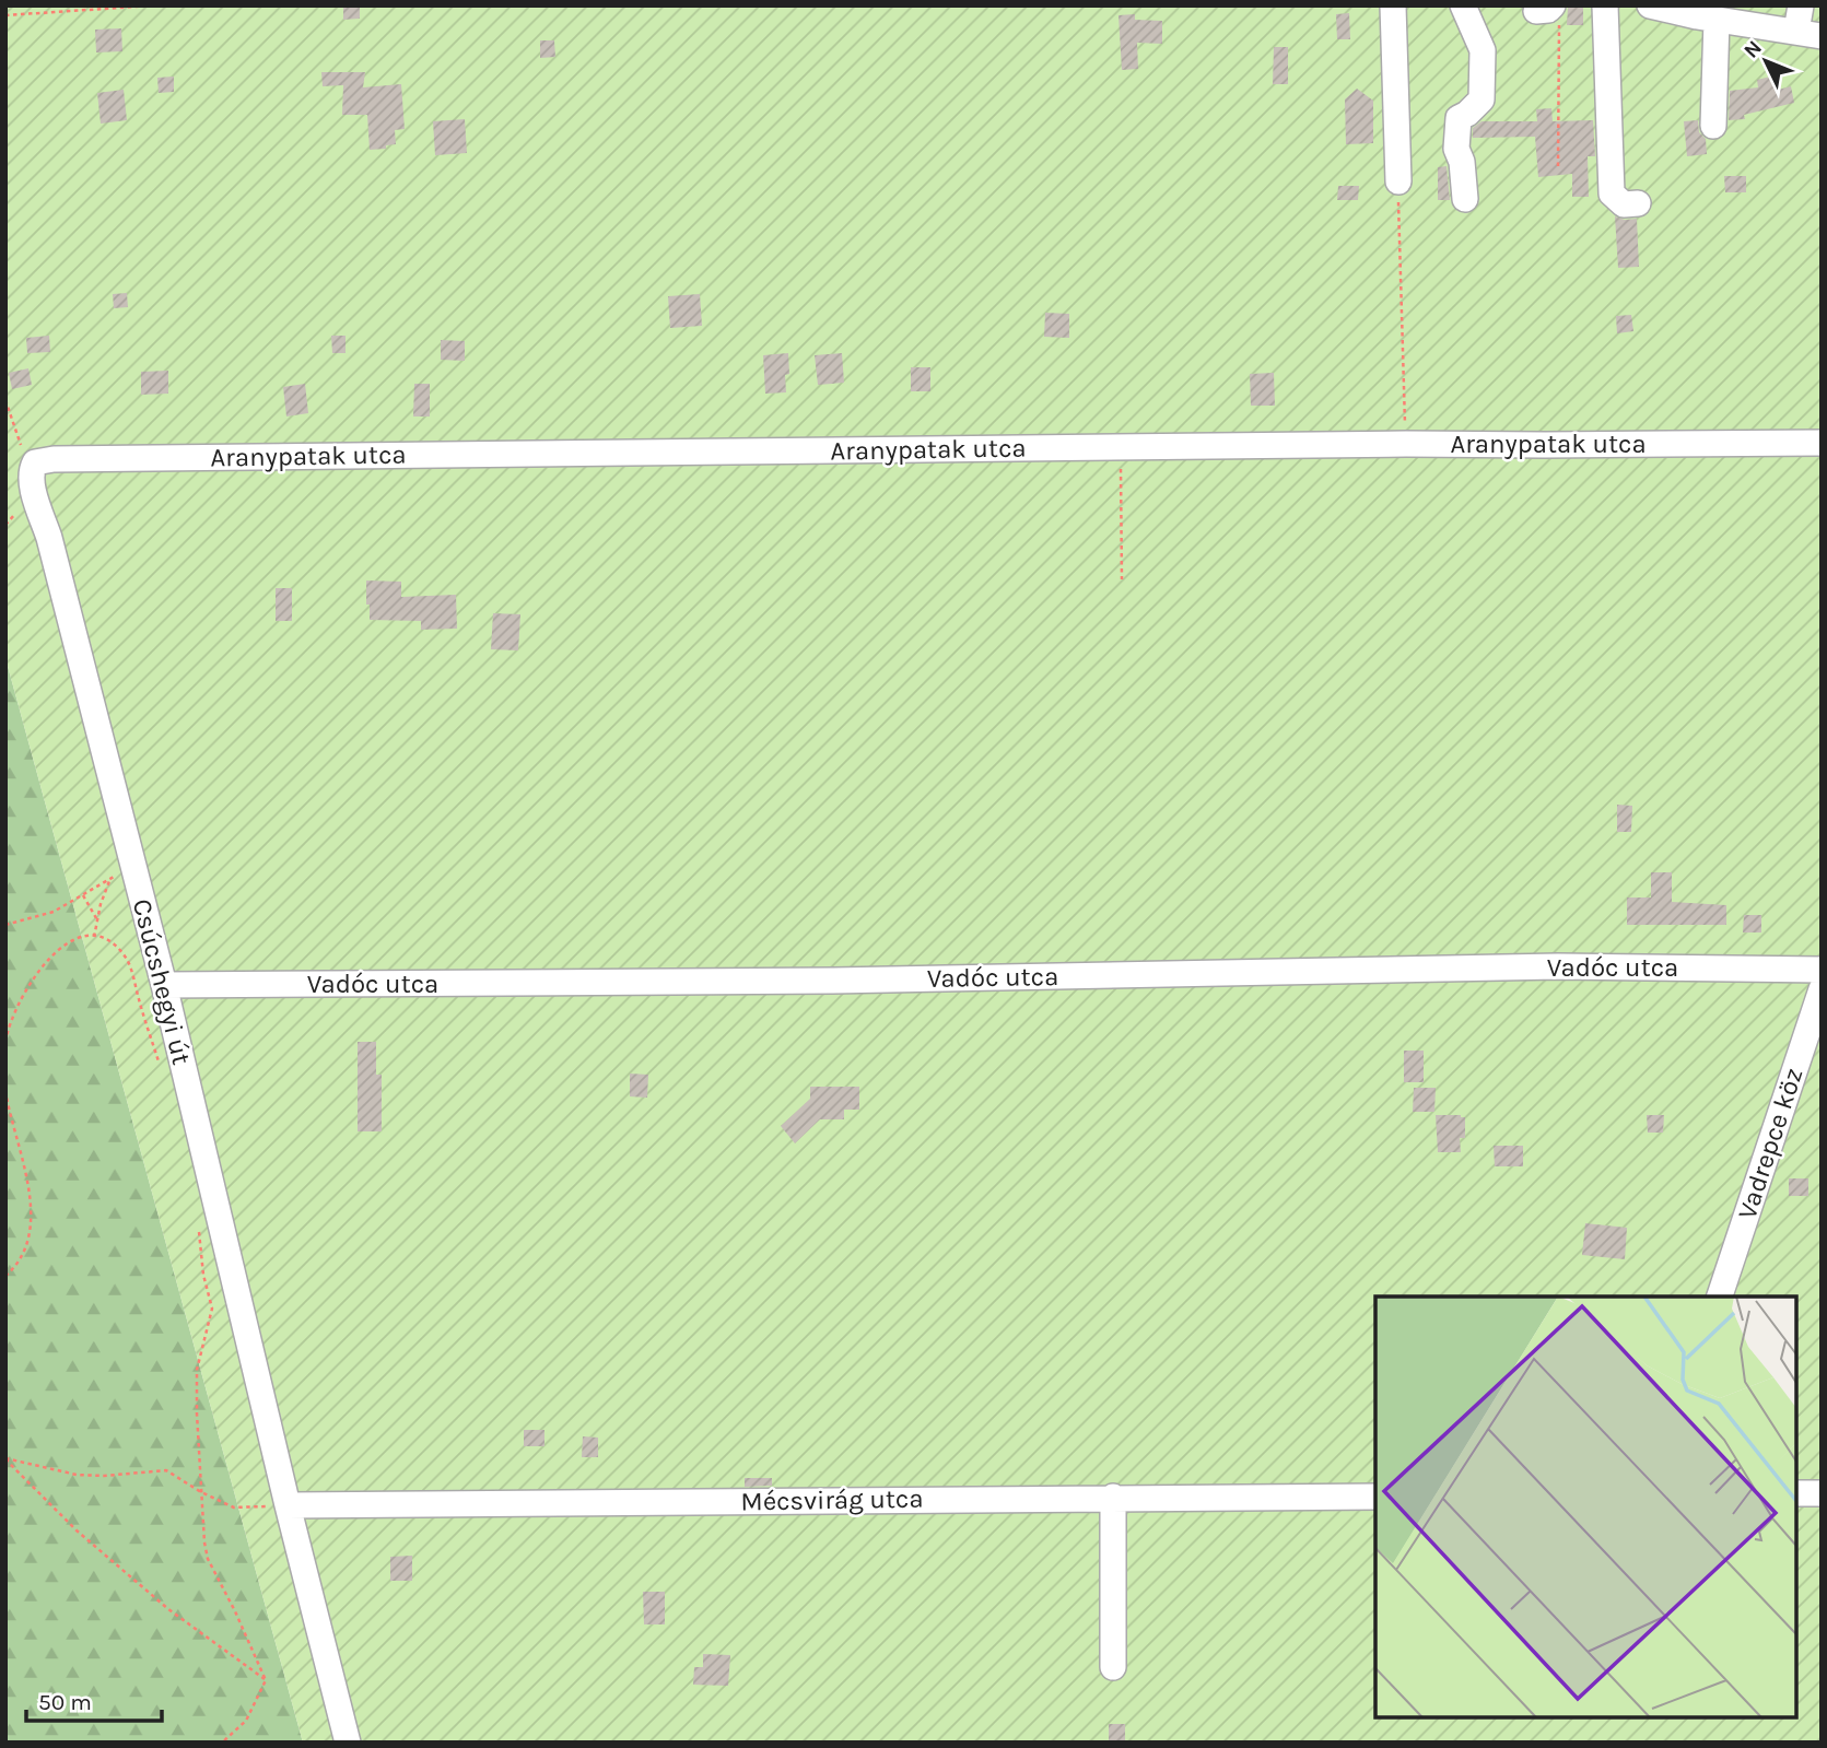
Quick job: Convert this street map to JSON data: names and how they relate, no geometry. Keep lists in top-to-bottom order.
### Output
{
  "streets": {
    "street": [
      "Aranypatak utca",
      "Vadóc utca",
      "Csúcshegyi út",
      "Vadrepce köz",
      "Mécsvirág utca"
    ]
  },
  "crossings": [
    ["Aranypatak utca", "Csúcshegyi út"],
    ["Vadóc utca", "Csúcshegyi út"],
    ["Csúcshegyi út", "Mécsvirág utca"]
  ],
  "scale_bar": "50 m",
  "north": "top left"
}
